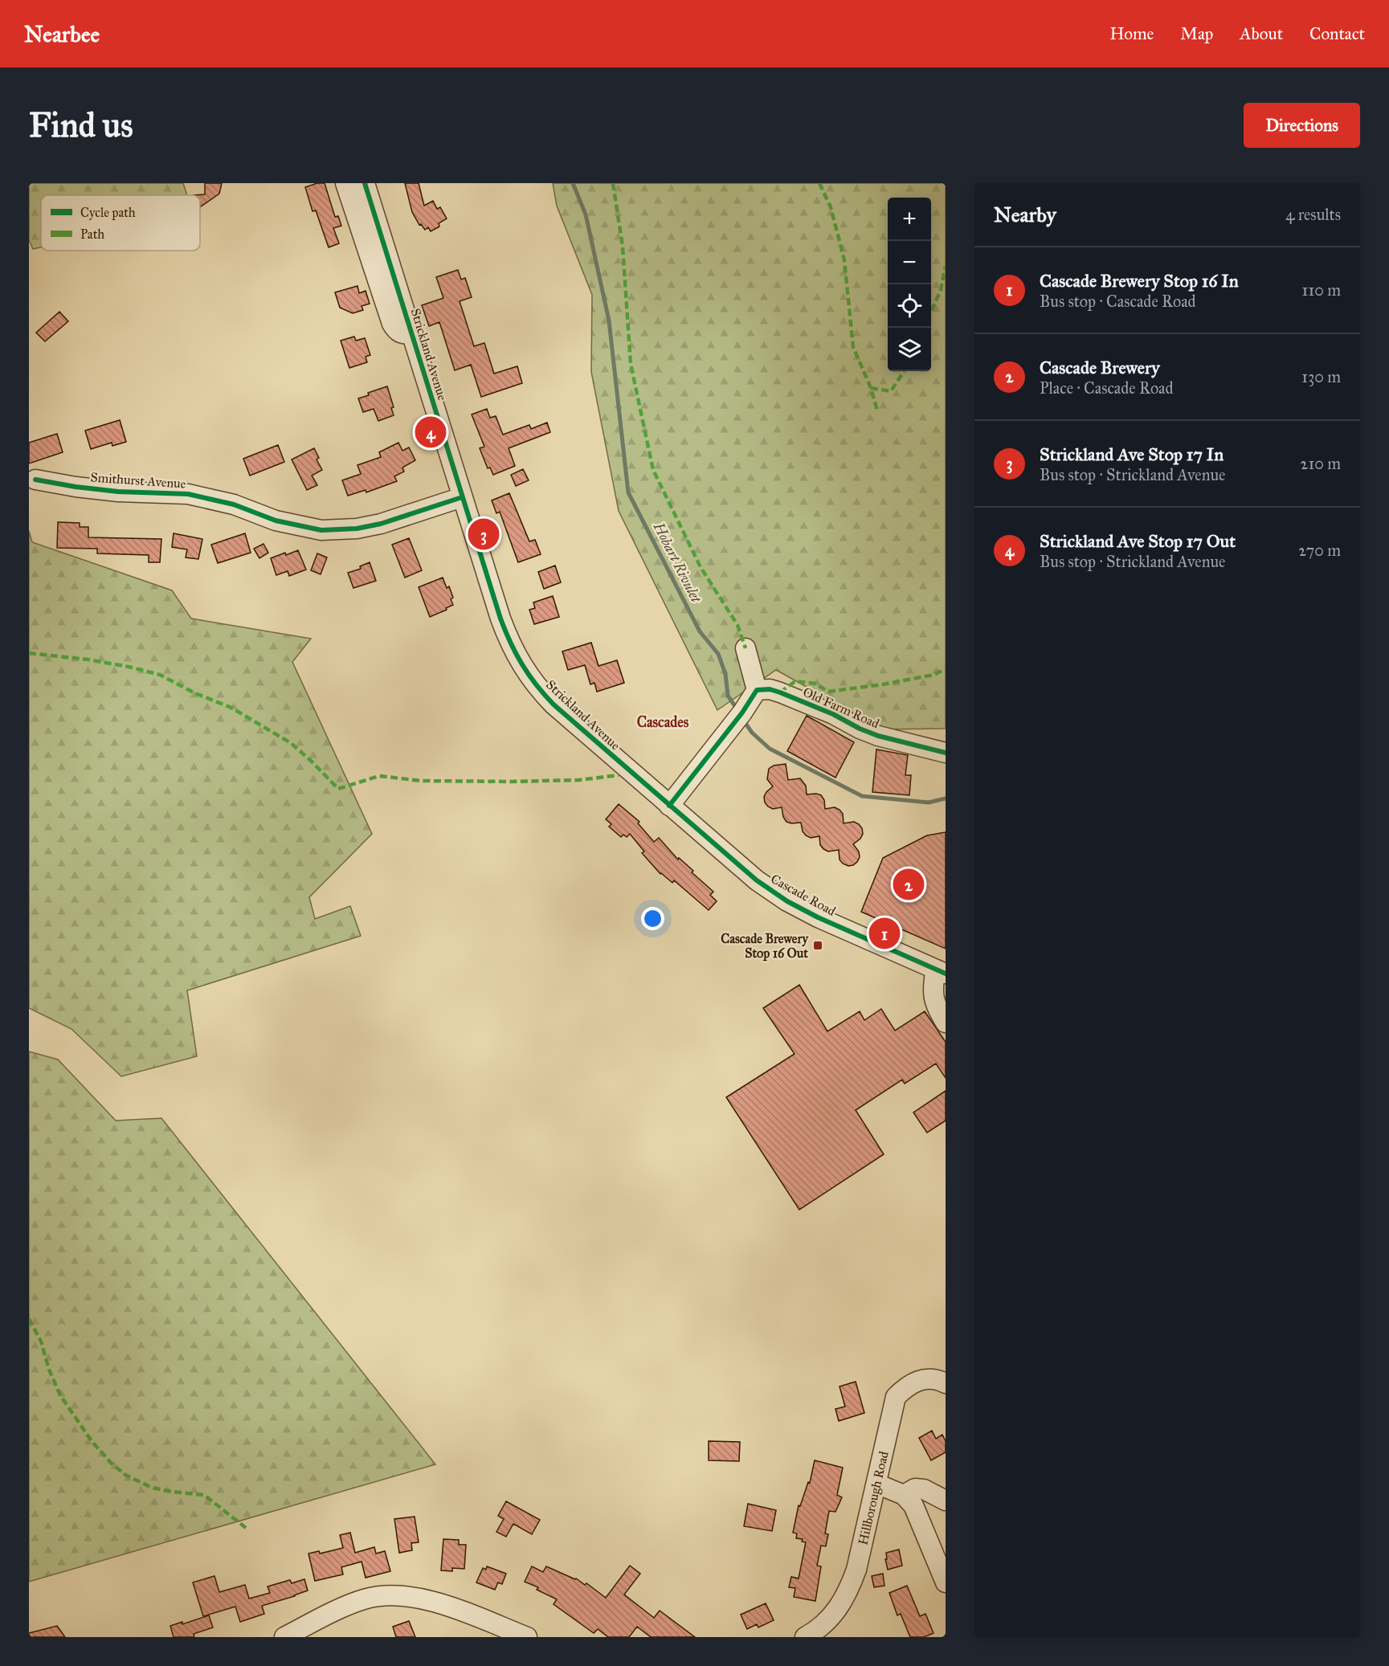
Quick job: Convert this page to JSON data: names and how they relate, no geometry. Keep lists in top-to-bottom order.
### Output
{
  "streets": {
    "street": [
      "Strickland Avenue",
      "Smithurst Avenue",
      "Old Farm Road",
      "Cascade Road",
      "Hillborough Road"
    ]
  },
  "crossings": [
    ["Strickland Avenue", "Smithurst Avenue"],
    ["Strickland Avenue", "Cascade Road"]
  ],
  "districts": ["Cascades"],
  "water": ["Hobart Rivulet"],
  "places": {
    "transit": ["Cascade Brewery Stop 16 Out"]
  },
  "legend": ["Cycle path", "Path"],
  "page": {
    "header": "Nearbee",
    "nav": [
      "Home",
      "Map",
      "About",
      "Contact"
    ],
    "buttons": "Directions",
    "title": "Find us",
    "heading": ["Nearby", "4 results"],
    "map_buttons": ["+", "−"],
    "list": [
      {
        "mark": "1",
        "name": "Cascade Brewery Stop 16 In",
        "note": "Bus stop · Cascade Road",
        "value": "110 m"
      },
      {
        "mark": "2",
        "name": "Cascade Brewery",
        "note": "Place · Cascade Road",
        "value": "130 m"
      },
      {
        "mark": "3",
        "name": "Strickland Ave Stop 17 In",
        "note": "Bus stop · Strickland Avenue",
        "value": "210 m"
      },
      {
        "mark": "4",
        "name": "Strickland Ave Stop 17 Out",
        "note": "Bus stop · Strickland Avenue",
        "value": "270 m"
      }
    ],
    "pins": [
      "4",
      "3",
      "2",
      "1"
    ]
  }
}
